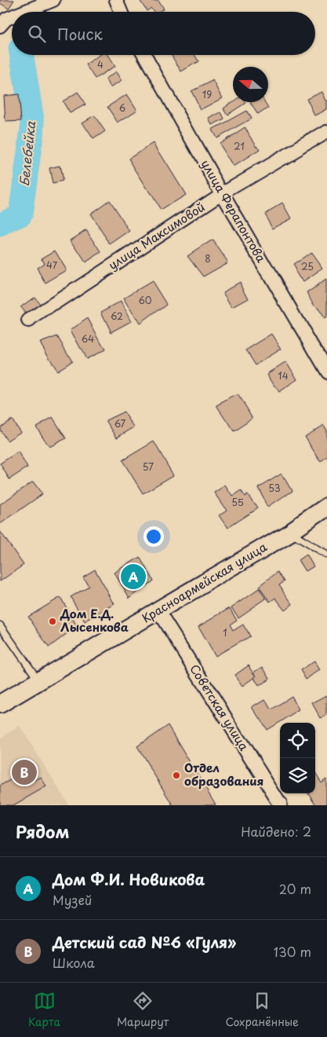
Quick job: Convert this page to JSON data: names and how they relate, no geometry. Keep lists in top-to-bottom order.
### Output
{
  "streets": {
    "main road": ["Красноармейская улица"],
    "street": ["улица Ферапонтова", "улица Максимовой", "Советская улица"]
  },
  "crossings": [
    ["улица Ферапонтова", "улица Максимовой"],
    ["Красноармейская улица", "Советская улица"]
  ],
  "water": ["Белебейка"],
  "places": ["Дом Е.Д. Лысенкова", "Отдел образования"],
  "house_numbers": [
    "4",
    "19",
    "6",
    "21",
    "8",
    "47",
    "25",
    "60",
    "62",
    "64",
    "14",
    "67",
    "57",
    "53",
    "55",
    "1"
  ],
  "north": "left",
  "page": {
    "search": "Поиск",
    "pins": ["A", "B"],
    "heading": ["Рядом", "Найдено: 2"],
    "list": [
      {
        "mark": "A",
        "name": "Дом Ф.И. Новикова",
        "note": "Музей",
        "value": "20 m"
      },
      {
        "mark": "B",
        "name": "Детский сад №6 «Гуля»",
        "note": "Школа",
        "value": "130 m"
      }
    ],
    "nav": ["Карта", "Маршрут", "Сохранённые"]
  }
}
